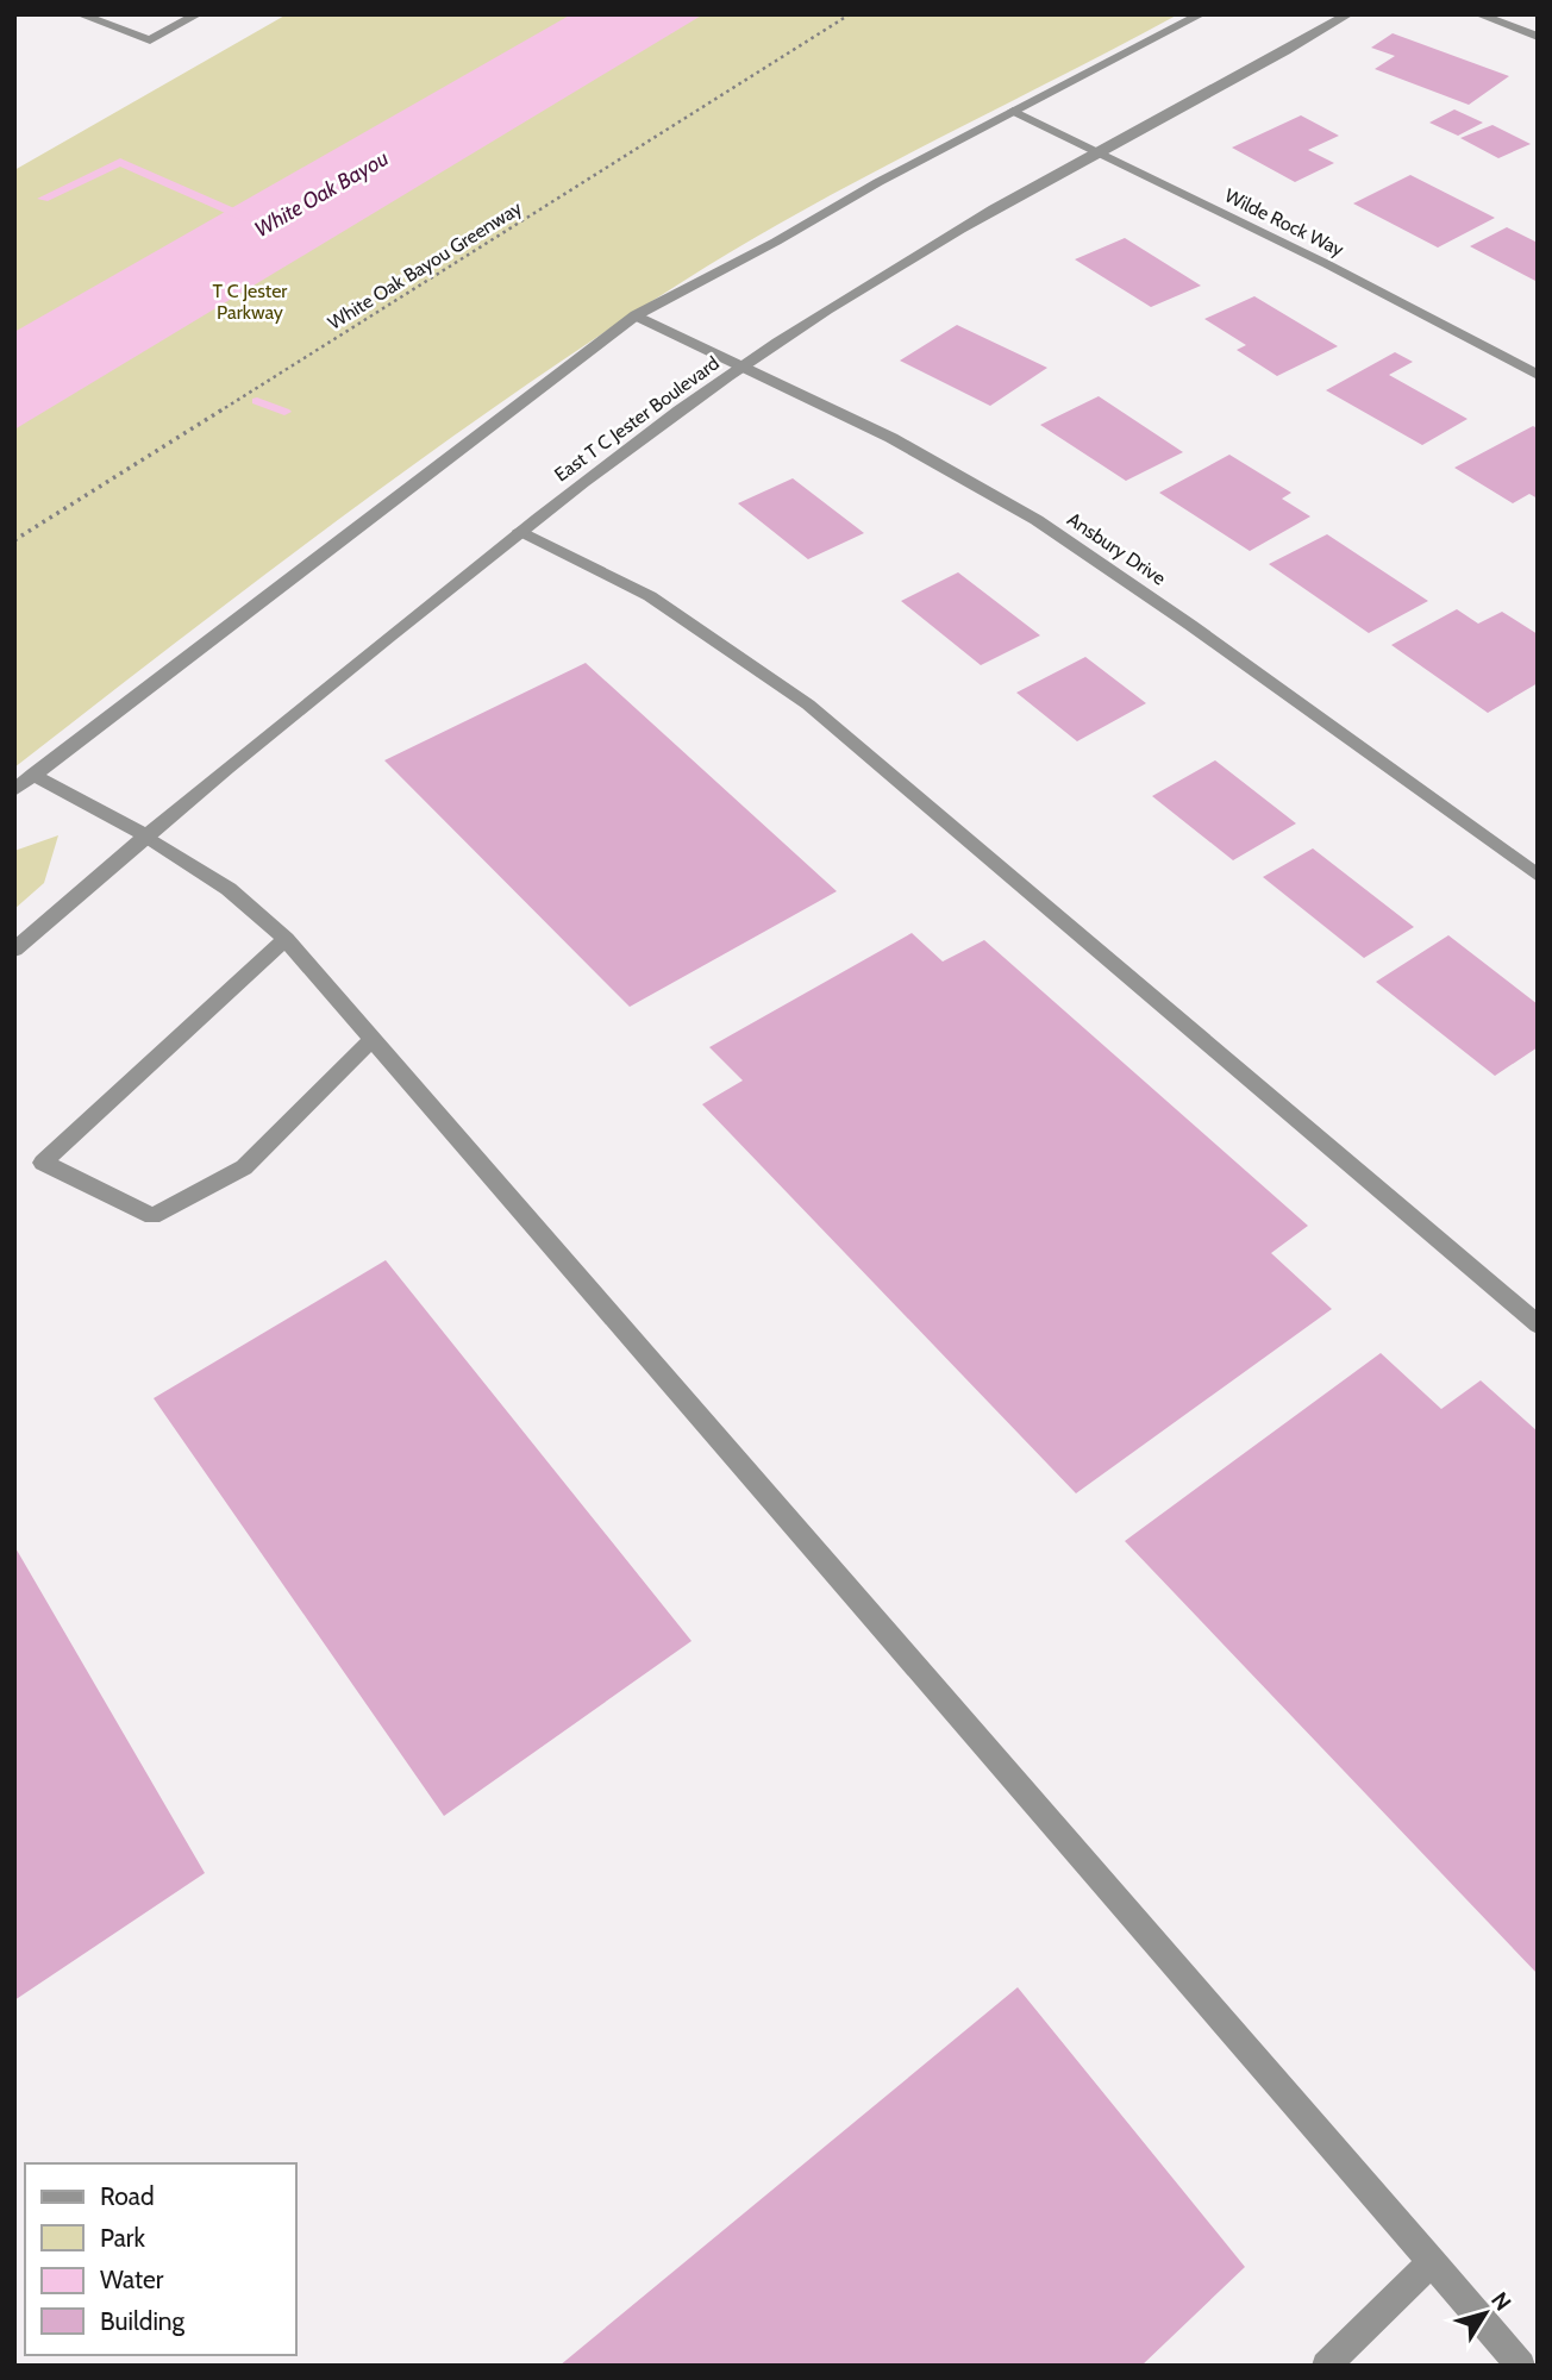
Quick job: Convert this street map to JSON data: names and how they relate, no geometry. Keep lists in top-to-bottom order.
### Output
{
  "streets": {
    "street": ["Wilde Rock Way", "East T C Jester Boulevard", "Ansbury Drive"],
    "path": ["White Oak Bayou Greenway"]
  },
  "crossings": [
    ["Wilde Rock Way", "East T C Jester Boulevard"],
    ["East T C Jester Boulevard", "Ansbury Drive"]
  ],
  "water": ["White Oak Bayou"],
  "parks": ["T C Jester Parkway"],
  "legend": [
    "Road",
    "Park",
    "Water",
    "Building"
  ],
  "north": "top right"
}
